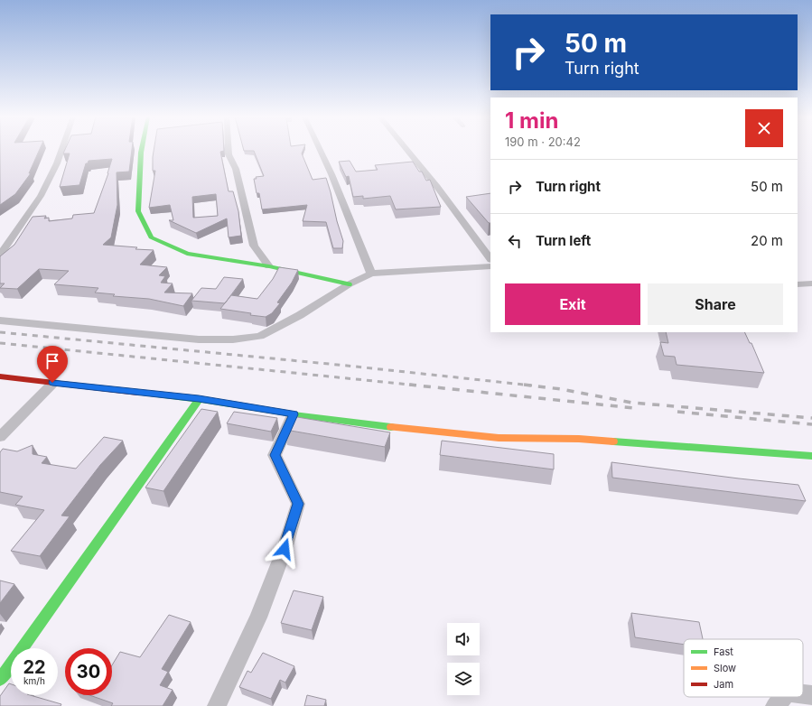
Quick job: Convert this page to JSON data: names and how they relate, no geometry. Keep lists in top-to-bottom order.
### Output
{
  "legend": ["Fast", "Slow", "Jam"],
  "page": {
    "turn": ["50 m", "Turn right"],
    "heading": ["1 min", "190 m · 20:42"],
    "list": [
      {
        "name": "Turn right",
        "value": "50 m"
      },
      {
        "name": "Turn left",
        "value": "20 m"
      }
    ],
    "buttons": ["Exit", "Share"],
    "speed": "22 km/h",
    "limit": "30"
  }
}
